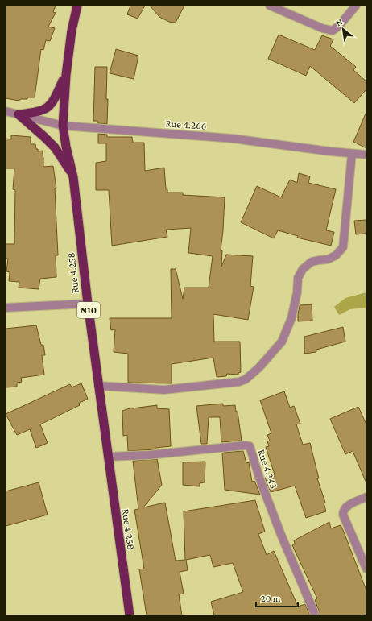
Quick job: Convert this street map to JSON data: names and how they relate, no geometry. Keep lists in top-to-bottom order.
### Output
{
  "streets": {
    "highway": ["Rue 4.258", "N10"],
    "street": ["Rue 4.266", "Rue 4.343"]
  },
  "crossings": [
    ["Rue 4.266", "Rue 4.258"],
    ["Rue 4.258", "Rue 4.343"]
  ],
  "scale_bar": "20 m",
  "north": "top left"
}
